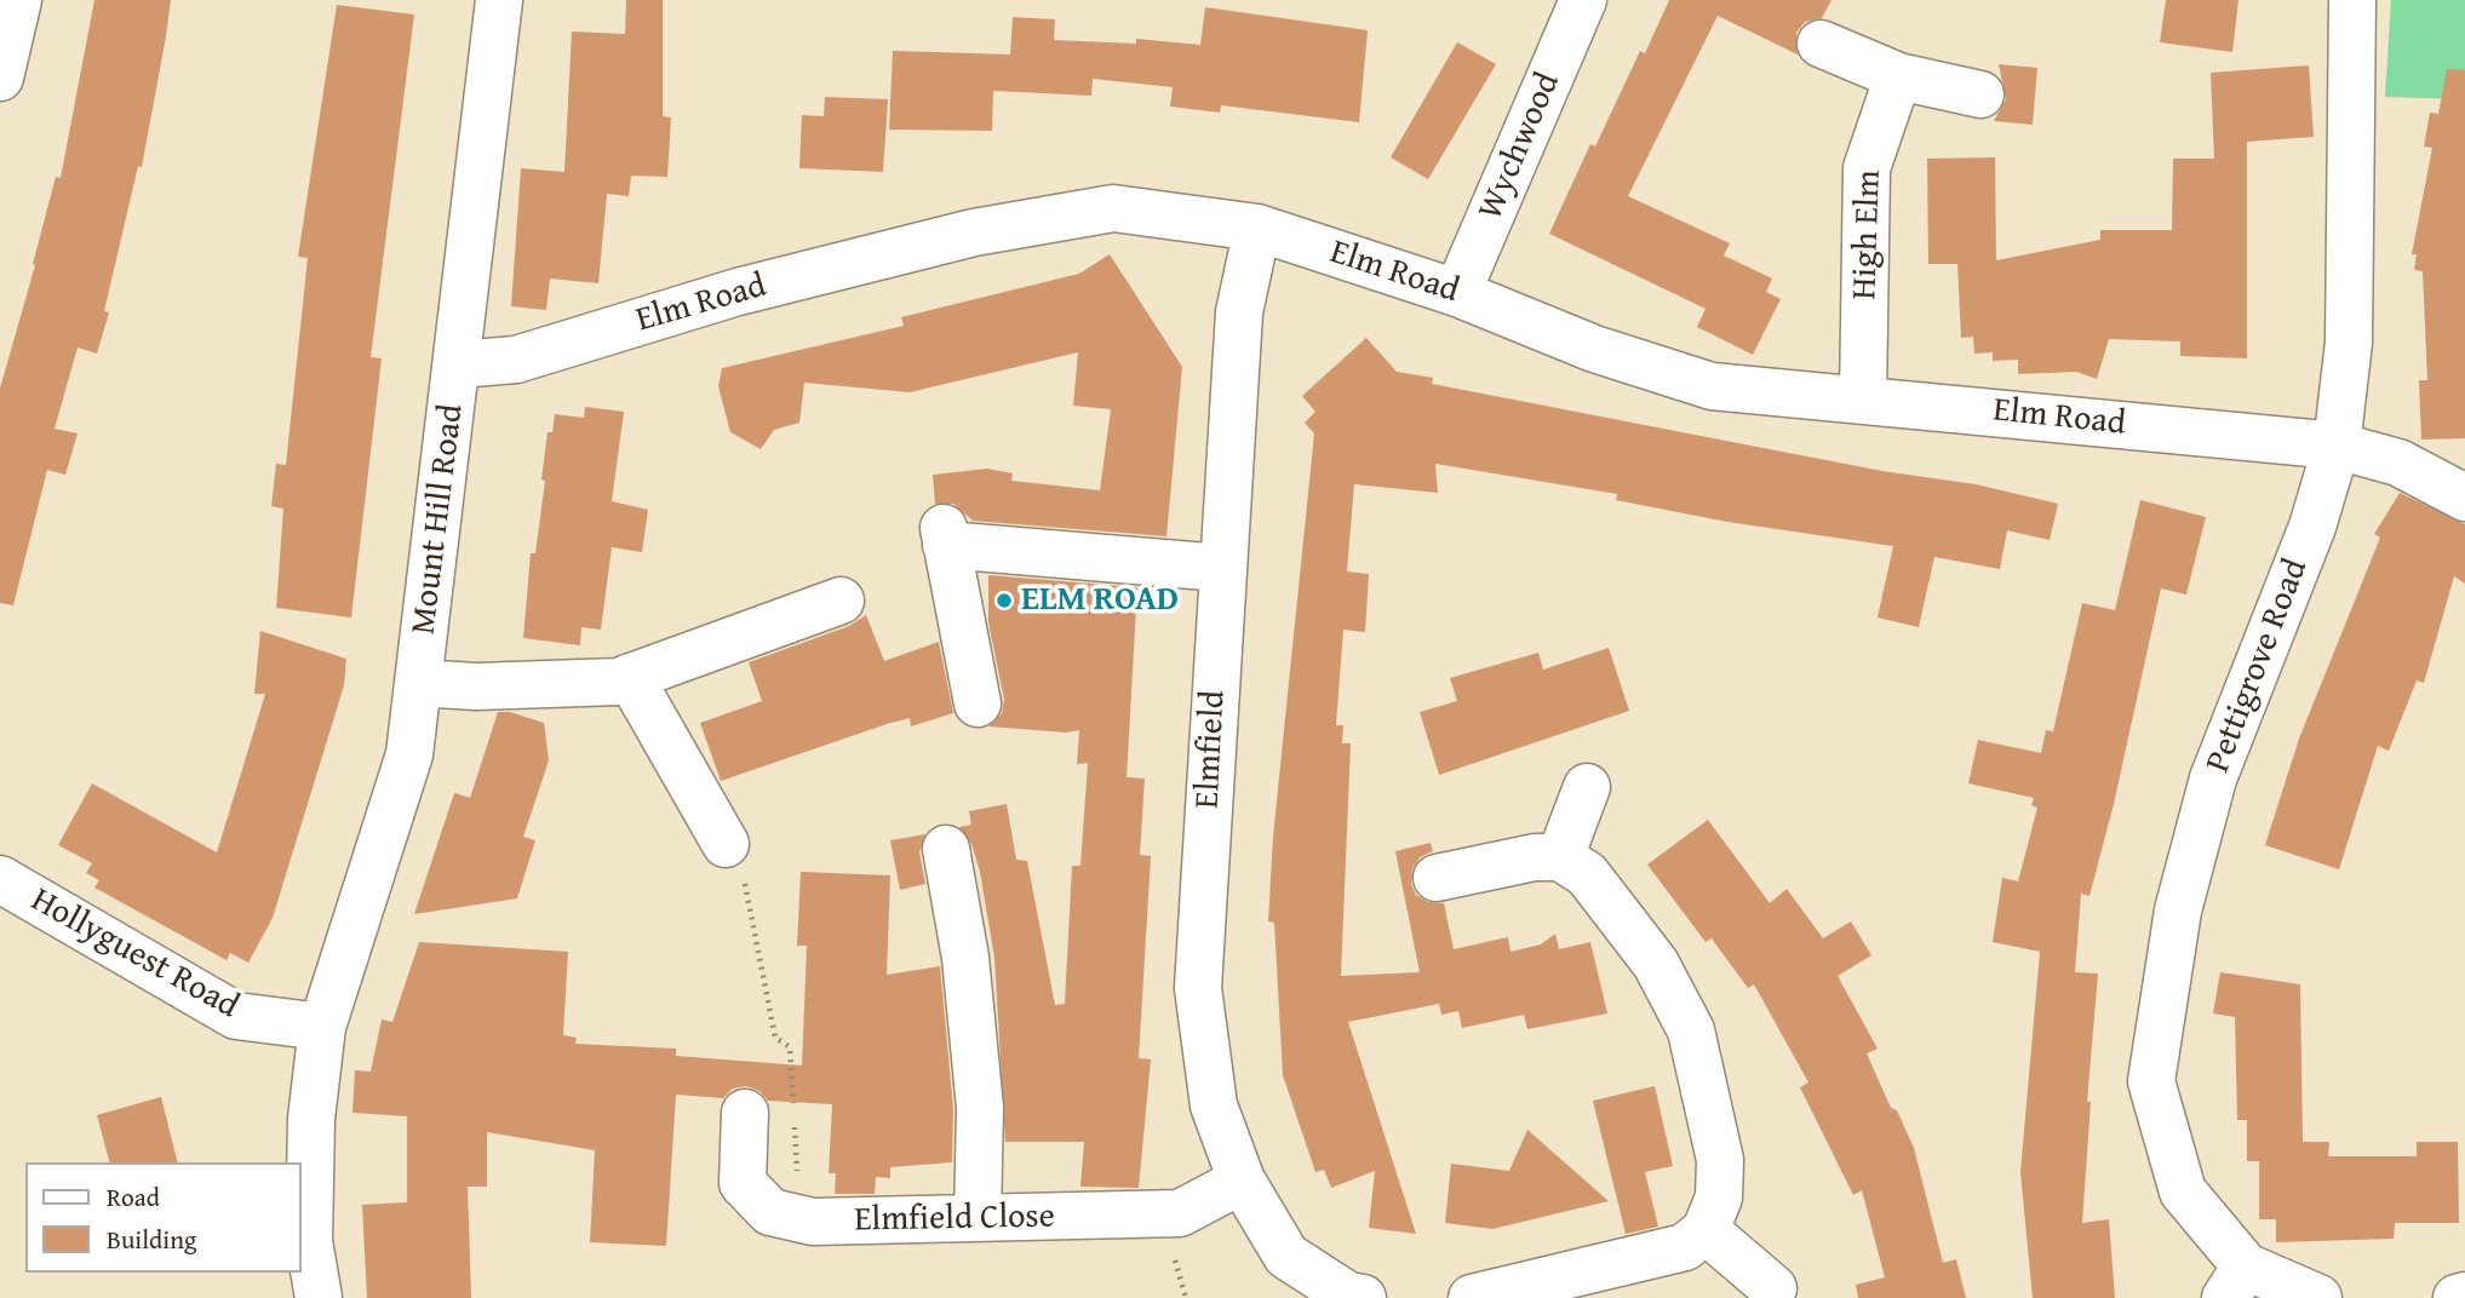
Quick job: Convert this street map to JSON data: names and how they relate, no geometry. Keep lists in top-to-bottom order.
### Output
{
  "streets": {
    "street": [
      "Wychwood",
      "High Elm",
      "Elm Road",
      "Mount Hill Road",
      "Pettigrove Road",
      "Elmfield",
      "Hollyguest Road",
      "Elmfield Close"
    ]
  },
  "crossings": [
    ["Wychwood", "Elm Road"],
    ["High Elm", "Elm Road"],
    ["Elm Road", "Mount Hill Road"],
    ["Elm Road", "Pettigrove Road"],
    ["Elm Road", "Elmfield"],
    ["Mount Hill Road", "Hollyguest Road"],
    ["Elmfield", "Elmfield Close"]
  ],
  "places": ["ELM ROAD"],
  "legend": ["Road", "Building"]
}
